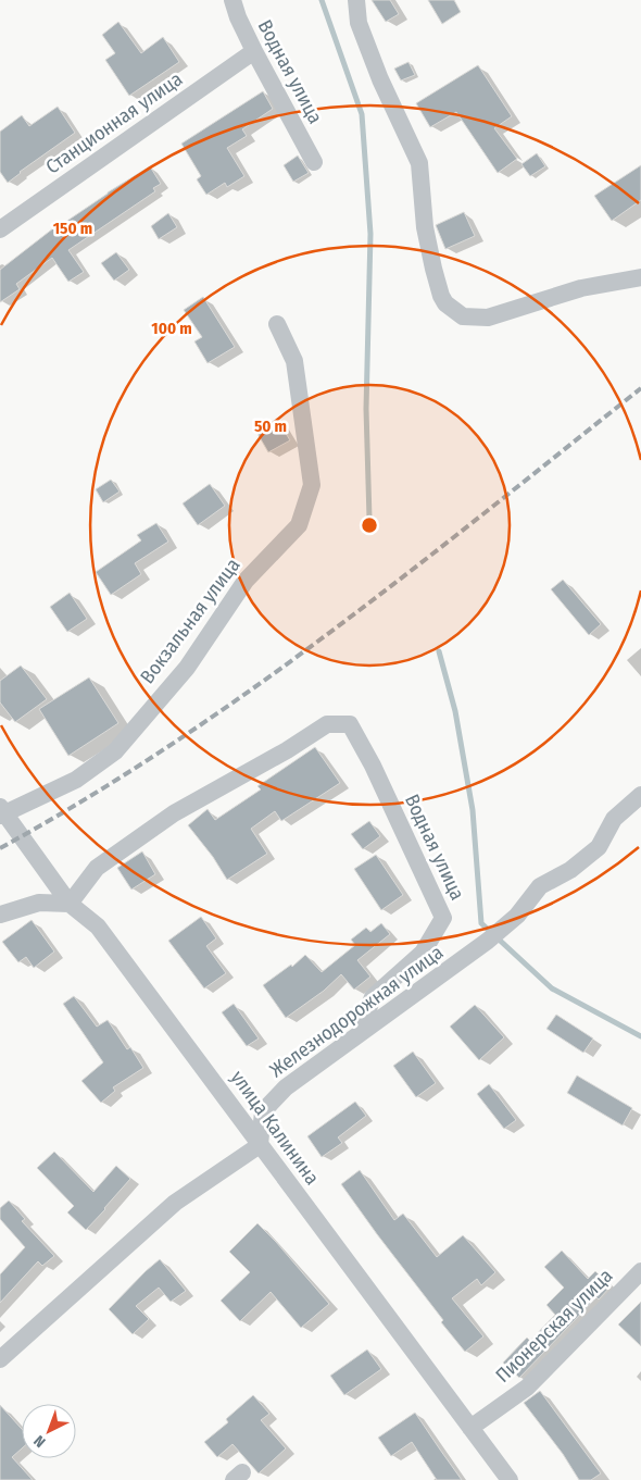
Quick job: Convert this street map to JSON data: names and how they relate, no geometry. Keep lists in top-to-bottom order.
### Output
{
  "streets": {
    "street": [
      "Водная улица",
      "Станционная улица",
      "Вокзальная улица",
      "Железнодорожная улица",
      "улица Калинина",
      "Пионерская улица"
    ]
  },
  "crossings": [
    ["Водная улица", "Станционная улица"],
    ["Водная улица", "Железнодорожная улица"],
    ["Водная улица", "улица Калинина"],
    ["Вокзальная улица", "улица Калинина"],
    ["Железнодорожная улица", "улица Калинина"],
    ["улица Калинина", "Пионерская улица"]
  ],
  "north": "bottom left",
  "rings": ["150 m", "100 m", "50 m"]
}
